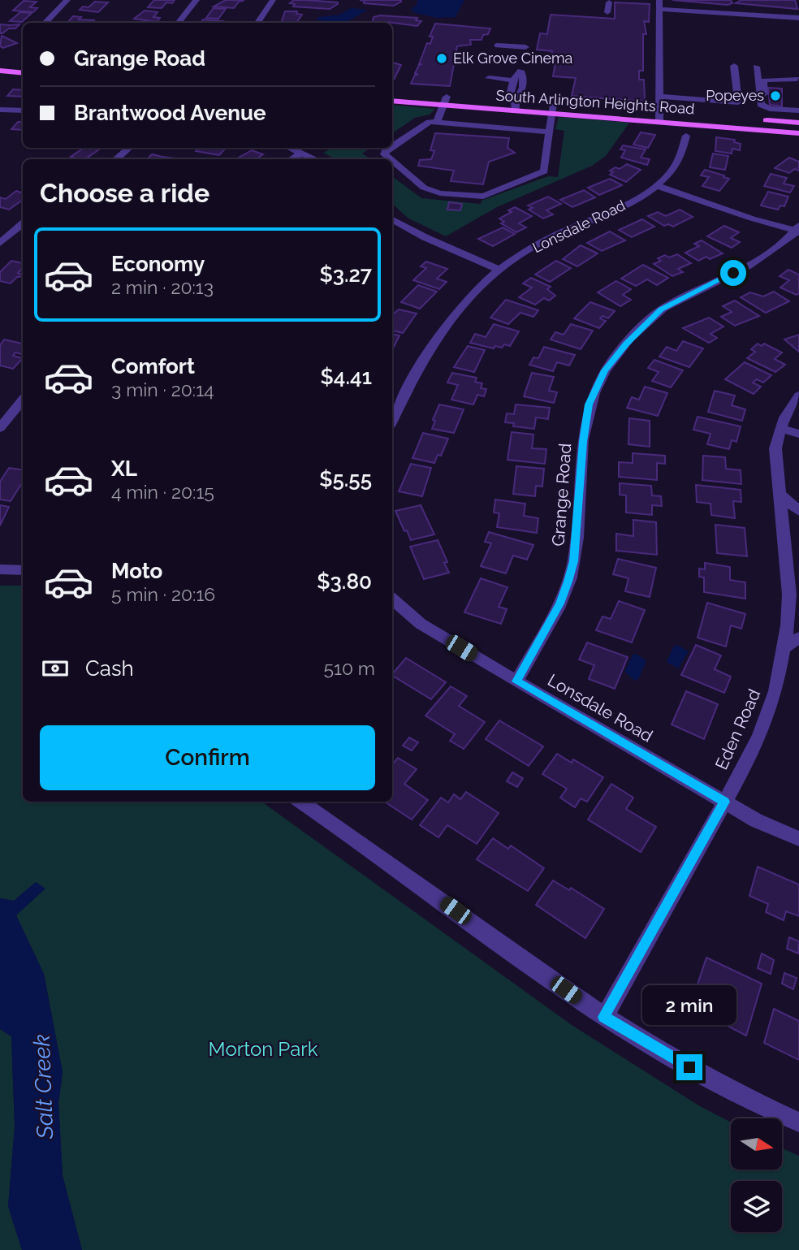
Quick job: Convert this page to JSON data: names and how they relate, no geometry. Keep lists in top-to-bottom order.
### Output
{
  "streets": {
    "main road": ["South Arlington Heights Road"],
    "street": ["Lonsdale Road", "Grange Road", "Eden Road"]
  },
  "crossings": [
    ["Lonsdale Road", "Grange Road"],
    ["Lonsdale Road", "Eden Road"]
  ],
  "water": ["Salt Creek"],
  "parks": ["Morton Park"],
  "places": ["Elk Grove Cinema", "Popeyes"],
  "north": "right",
  "page": {
    "banner": ["Grange Road", "Brantwood Avenue"],
    "heading": "Choose a ride",
    "list": [
      {
        "name": "Economy",
        "note": "2 min · 20:13",
        "value": "$3.27"
      },
      {
        "name": "Comfort",
        "note": "3 min · 20:14",
        "value": "$4.41"
      },
      {
        "name": "XL",
        "note": "4 min · 20:15",
        "value": "$5.55"
      },
      {
        "name": "Moto",
        "note": "5 min · 20:16",
        "value": "$3.80"
      }
    ],
    "pay": ["Cash", "510 m"],
    "buttons": "Confirm",
    "bubble": "2 min"
  }
}
